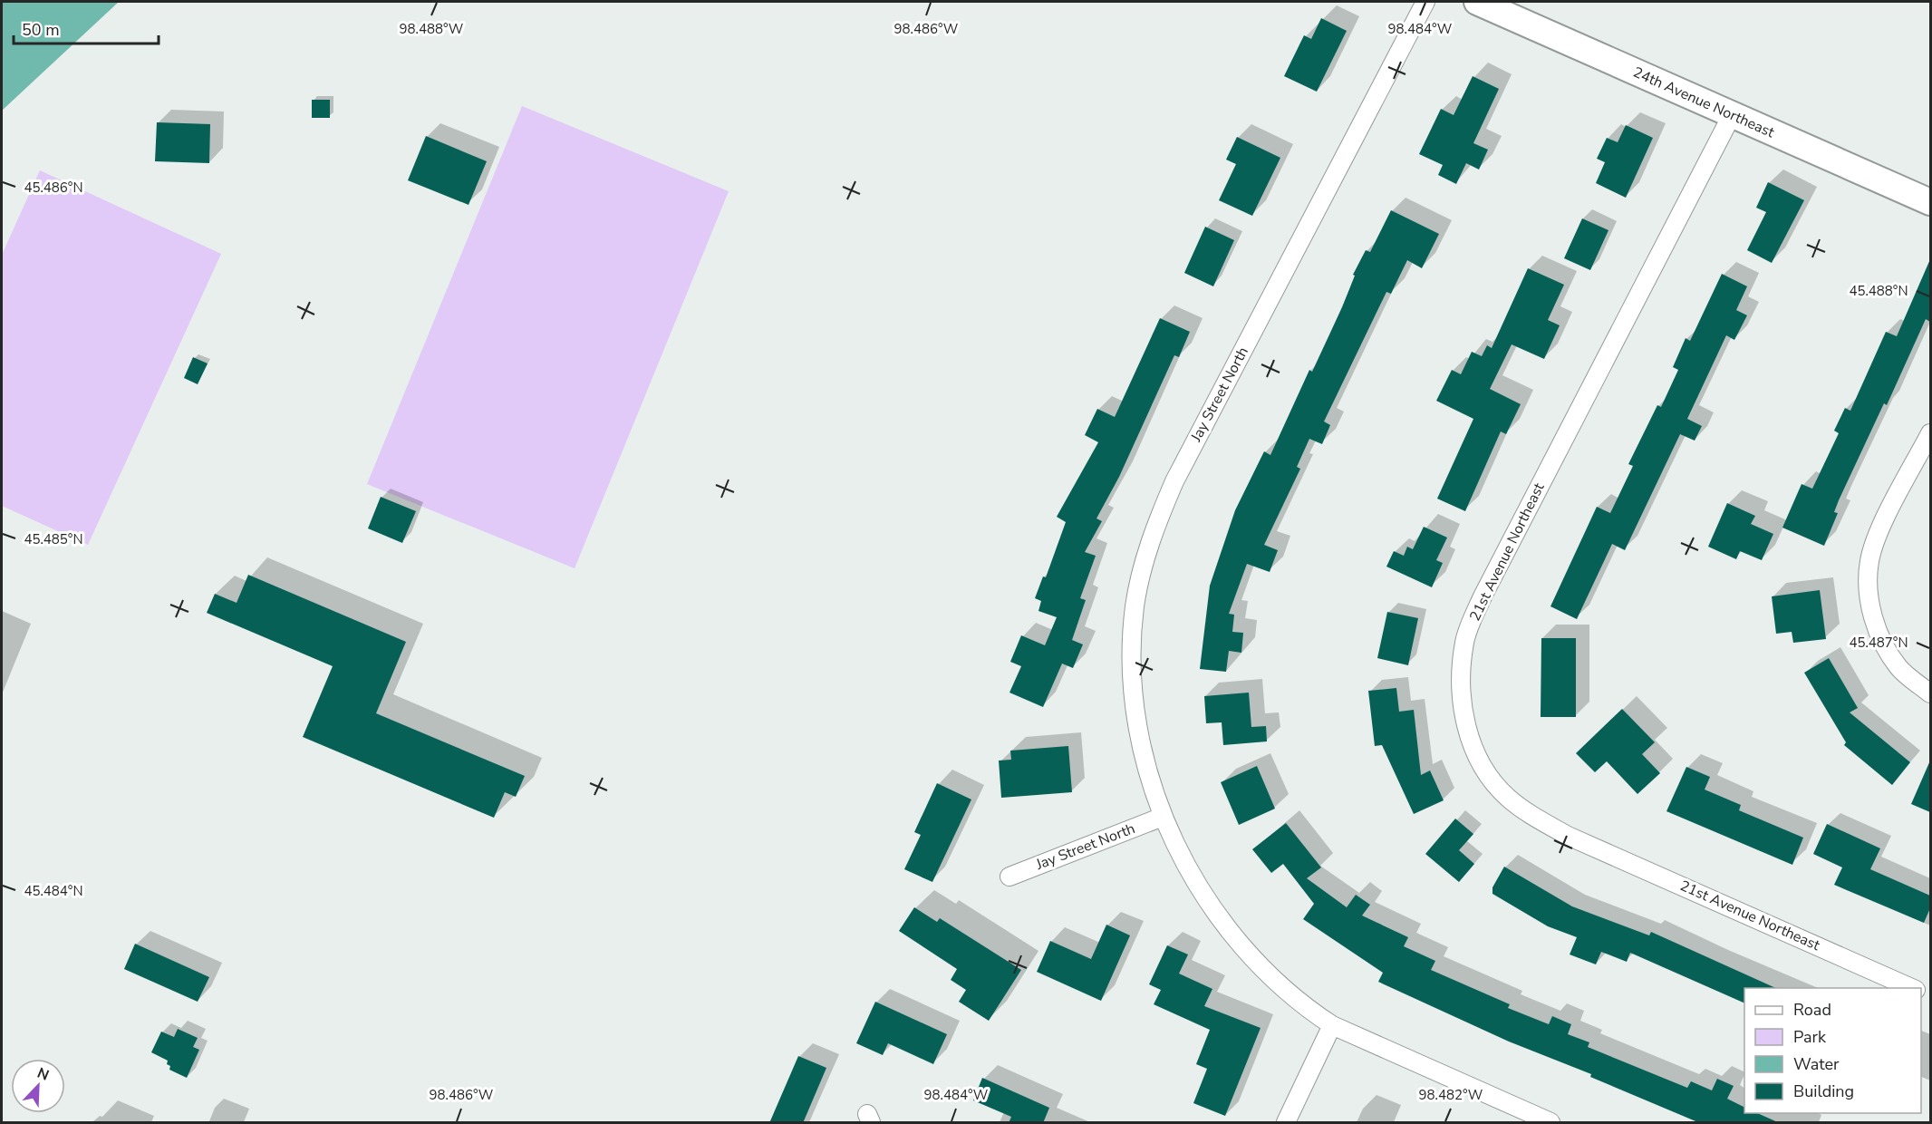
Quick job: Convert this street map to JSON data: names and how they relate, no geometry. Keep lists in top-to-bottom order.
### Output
{
  "streets": {
    "main road": ["24th Avenue Northeast"],
    "street": ["Jay Street North", "21st Avenue Northeast"]
  },
  "crossings": [
    ["24th Avenue Northeast", "21st Avenue Northeast"]
  ],
  "legend": [
    "Road",
    "Park",
    "Water",
    "Building"
  ],
  "scale_bar": "50 m",
  "north": "top right",
  "coordinates": [
    "98.488°W",
    "98.486°W",
    "98.484°W",
    "45.486°N",
    "45.488°N",
    "45.485°N",
    "45.487°N",
    "45.484°N",
    "98.482°W"
  ]
}
